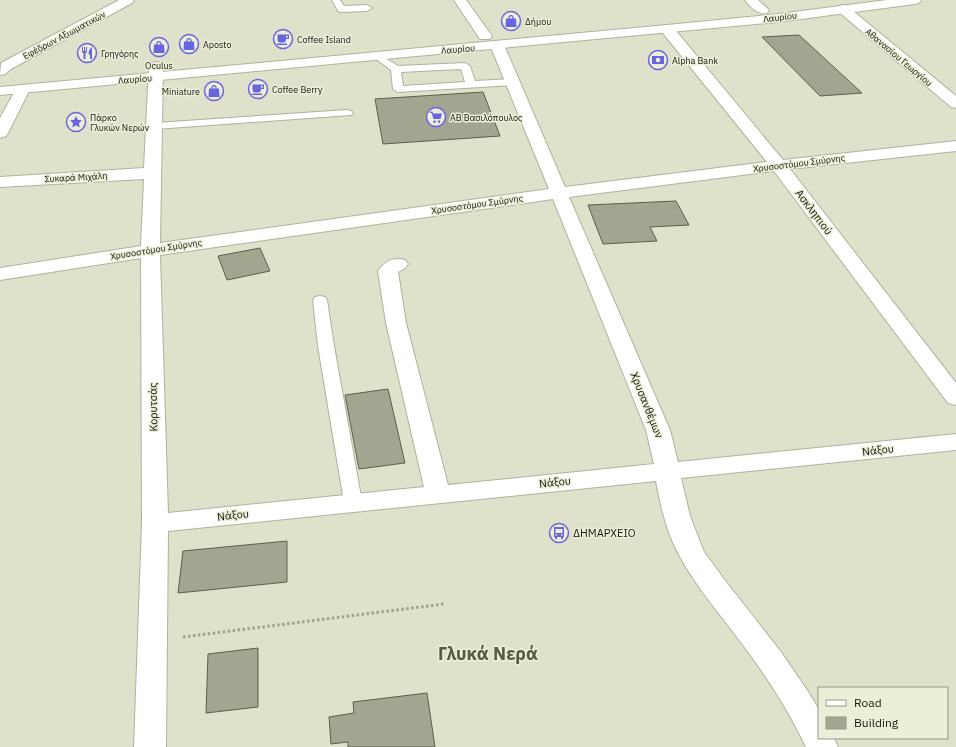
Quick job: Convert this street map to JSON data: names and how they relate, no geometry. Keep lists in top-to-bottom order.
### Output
{
  "streets": {
    "street": [
      "Λαυρίου",
      "Εφέδρων Αξιωματικών",
      "Αθανασίου Γεωργίου",
      "Χρυσοστόμου Σμύρνης",
      "Συκαρά Μιχάλη",
      "Ασκληπιού",
      "Χρυσανθέμων",
      "Κορυτσάς",
      "Νάξου"
    ]
  },
  "crossings": [
    ["Λαυρίου", "Αθανασίου Γεωργίου"],
    ["Λαυρίου", "Ασκληπιού"],
    ["Λαυρίου", "Χρυσανθέμων"],
    ["Λαυρίου", "Κορυτσάς"],
    ["Χρυσοστόμου Σμύρνης", "Ασκληπιού"],
    ["Χρυσοστόμου Σμύρνης", "Χρυσανθέμων"],
    ["Χρυσοστόμου Σμύρνης", "Κορυτσάς"],
    ["Συκαρά Μιχάλη", "Κορυτσάς"],
    ["Χρυσανθέμων", "Νάξου"],
    ["Κορυτσάς", "Νάξου"]
  ],
  "districts": ["Γλυκά Νερά"],
  "places": {
    "shop": [
      "Δήμου",
      "Aposto",
      "Oculus",
      "Miniature"
    ],
    "cafe": ["Coffee Island", "Coffee Berry"],
    "restaurant": ["Γρηγόρης"],
    "bank": ["Alpha Bank"],
    "supermarket": ["ΑΒ Βασιλόπουλος"],
    "place": ["Πάρκο Γλυκών Νερών"],
    "bus stop": ["ΔΗΜΑΡΧΕΙΟ"]
  },
  "legend": ["Road", "Building"]
}
